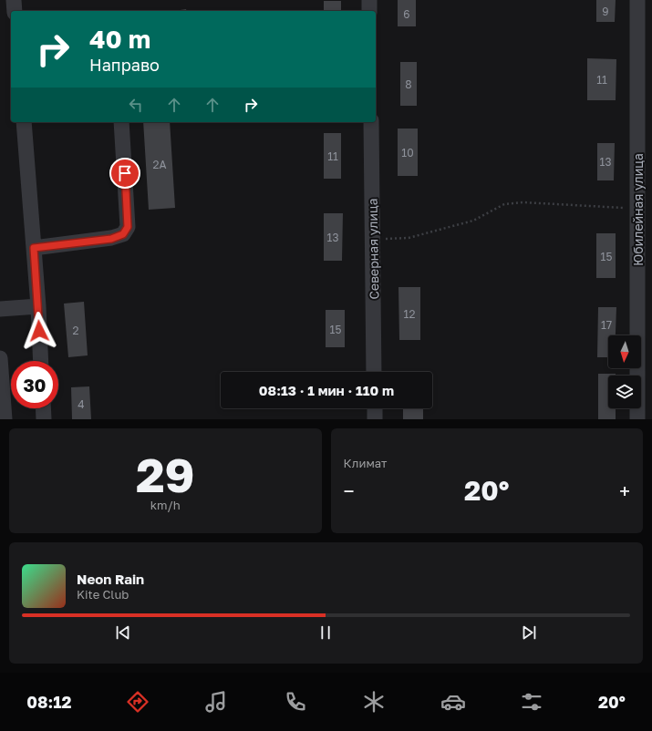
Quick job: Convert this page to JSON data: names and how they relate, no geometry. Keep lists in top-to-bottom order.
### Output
{
  "streets": {
    "street": ["Юбилейная улица", "Северная улица"]
  },
  "house_numbers": [
    "9",
    "6",
    "11",
    "8",
    "10",
    "11",
    "13",
    "2А",
    "13",
    "15",
    "12",
    "17",
    "15",
    "2",
    "4"
  ],
  "north": "bottom",
  "page": {
    "turn": ["40 m", "Направо"],
    "limit": "30",
    "trip": "08:13 · 1 мин · 110 m",
    "tile": [
      ["29", "km/h"],
      "Климат"
    ],
    "heat": ["−", "20°", "+"],
    "song": ["Neon Rain", "Kite Club"],
    "tabs": ["08:12", "20°"]
  }
}
